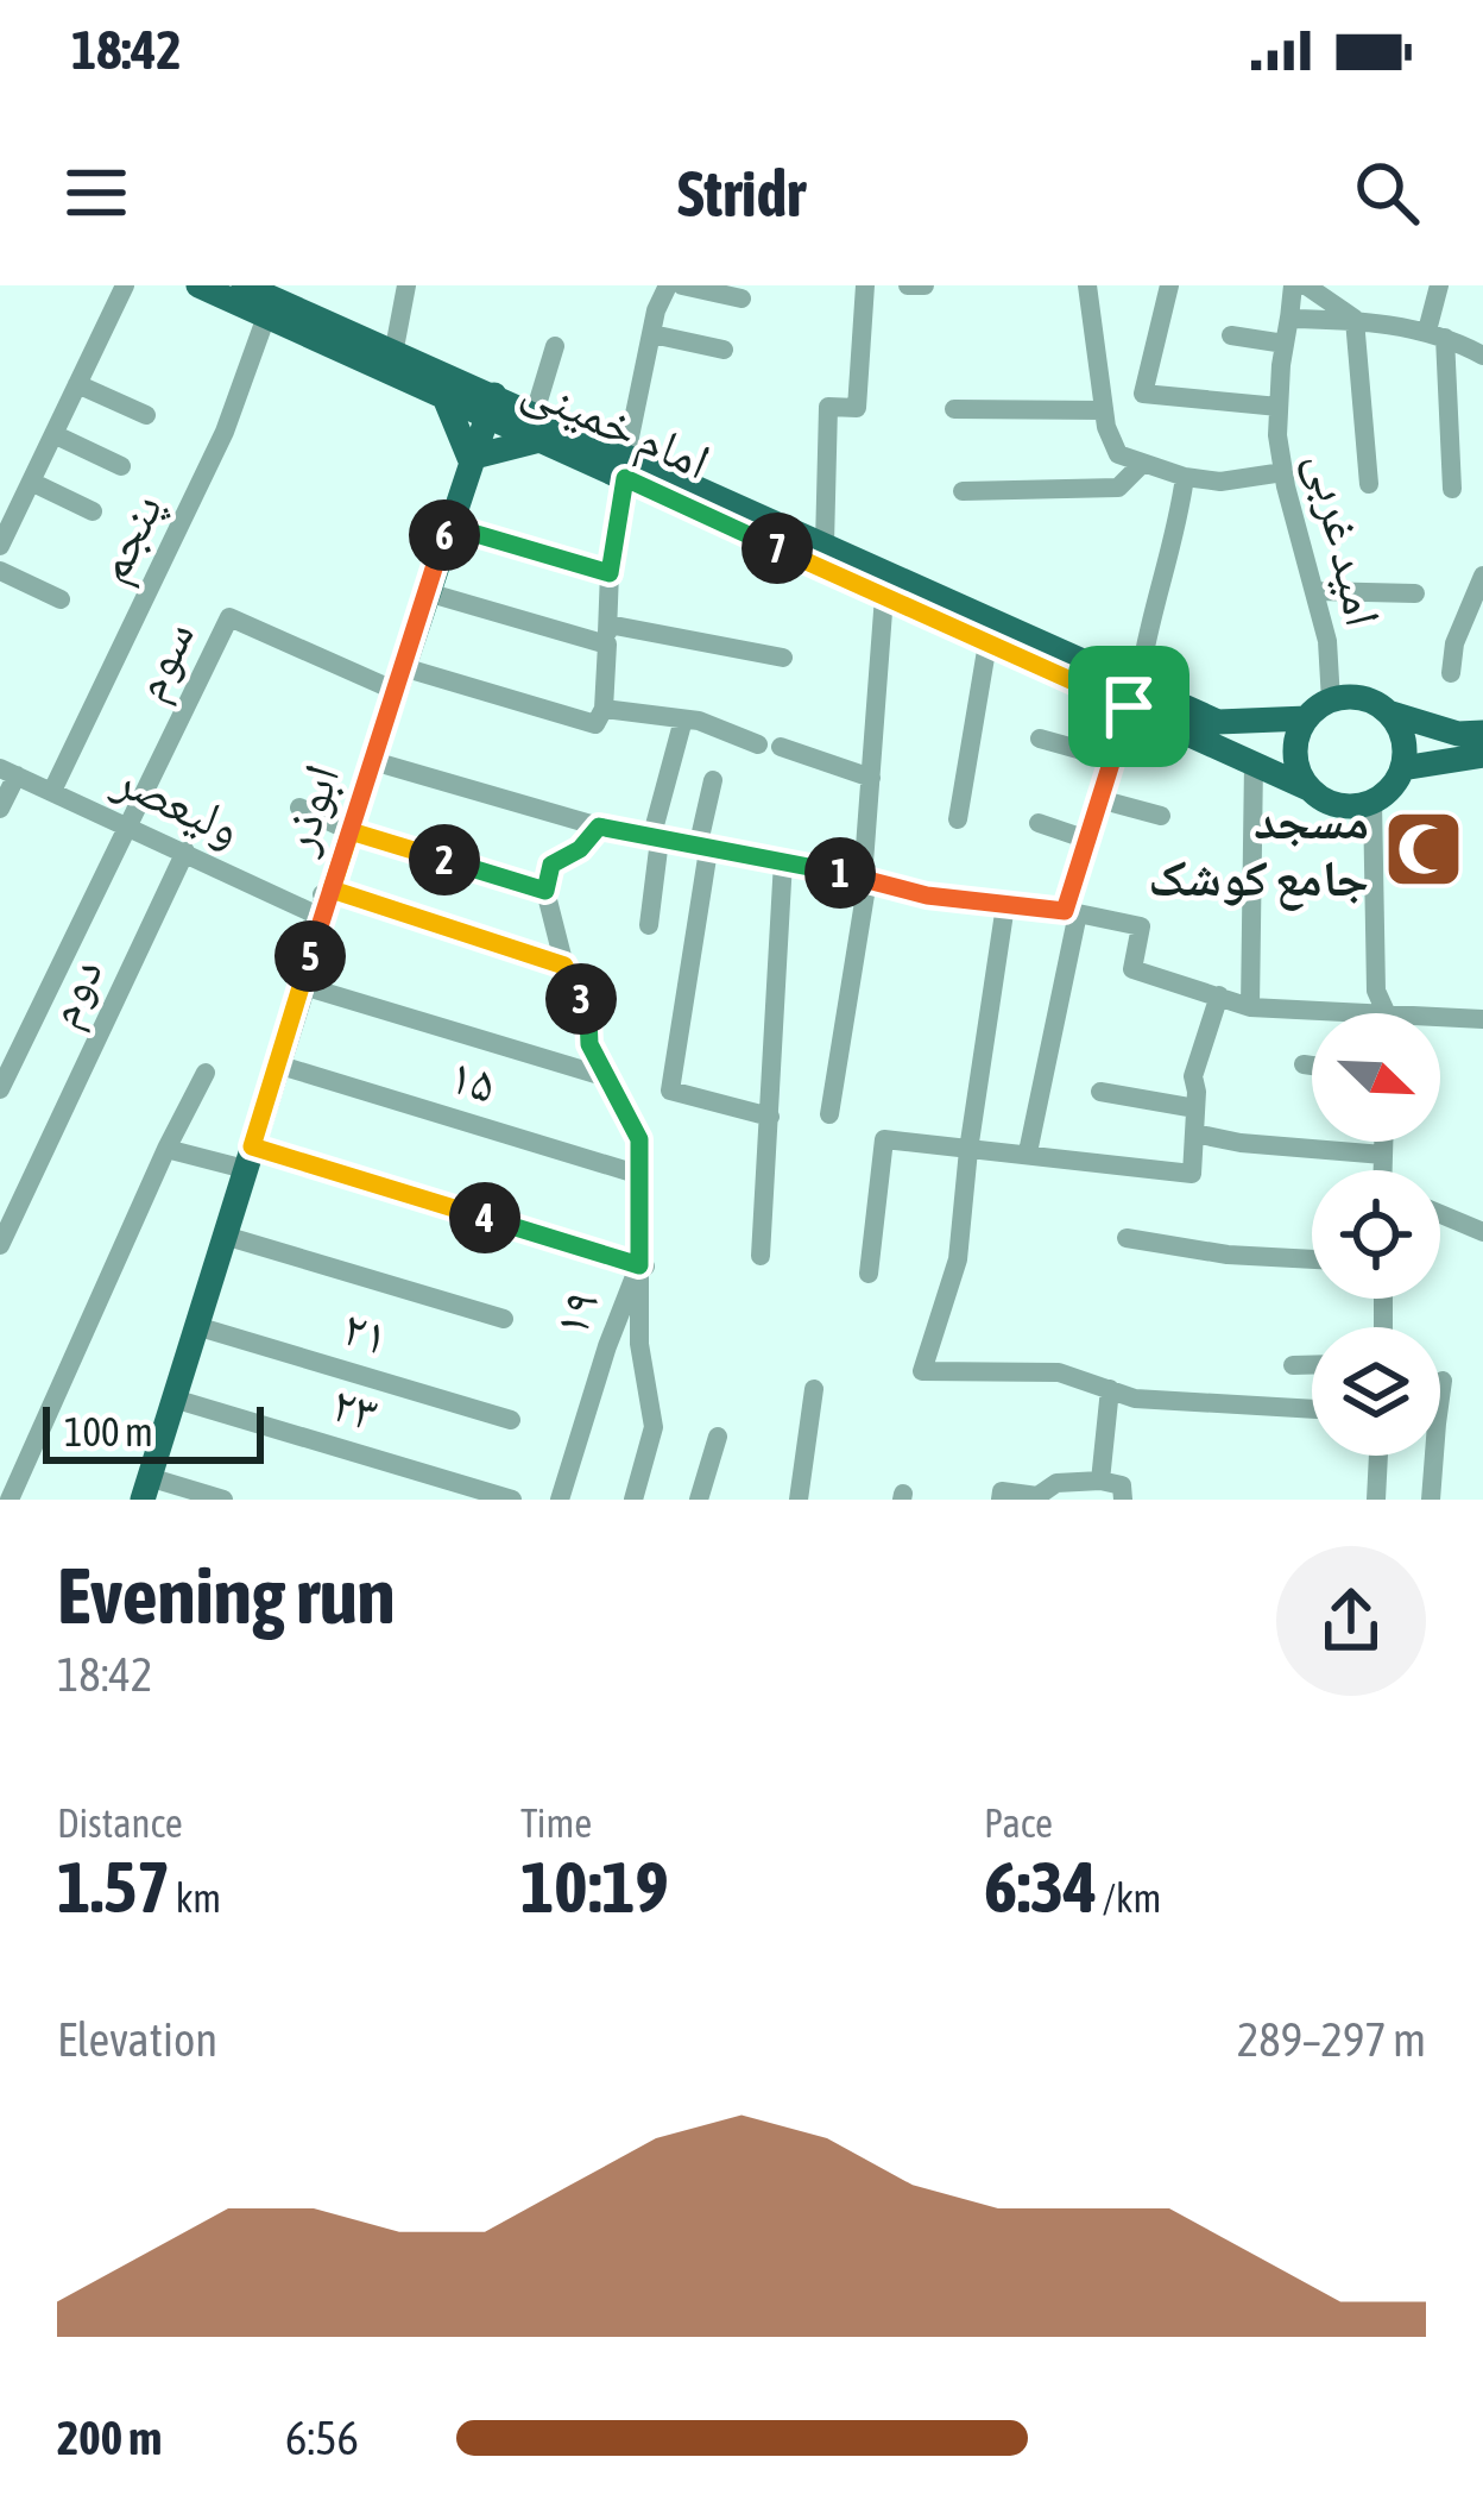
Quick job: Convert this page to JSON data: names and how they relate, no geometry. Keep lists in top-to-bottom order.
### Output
{
  "streets": {
    "main road": ["امام خمینی", "ابوذر"],
    "street": [
      "پنجم",
      "امید غربی",
      "سوم",
      "ولیعصر",
      "دوم",
      "۱۵",
      "۱۹",
      "۲۱",
      "۲۳"
    ]
  },
  "crossings": [
    ["امام خمینی", "پنجم"],
    ["امام خمینی", "امید غربی"],
    ["امام خمینی", "ابوذر"],
    ["پنجم", "ولیعصر"],
    ["سوم", "ولیعصر"],
    ["سوم", "ابوذر"],
    ["ولیعصر", "ابوذر"],
    ["ولیعصر", "دوم"],
    ["ابوذر", "۱۵"],
    ["ابوذر", "۱۹"],
    ["ابوذر", "۲۱"],
    ["ابوذر", "۲۳"],
    ["۱۵", "۱۹"]
  ],
  "places": {
    "mosque": ["مسجد جامع کوشک"]
  },
  "scale_bar": "100 m",
  "north": "bottom right",
  "page": {
    "status": "18:42",
    "header": "Stridr",
    "pins": [
      "6",
      "7",
      "2",
      "1",
      "5",
      "3",
      "4"
    ],
    "scale": "100 m",
    "heading": ["Evening run", "18:42"],
    "stats": [
      ["Distance", "1.57 km"],
      ["Time", "10:19"],
      ["Pace", "6:34 /km"]
    ],
    "chart": ["Elevation", "289–297 m"],
    "list": [
      {
        "name": "200 m",
        "note": "6:56"
      }
    ]
  }
}
